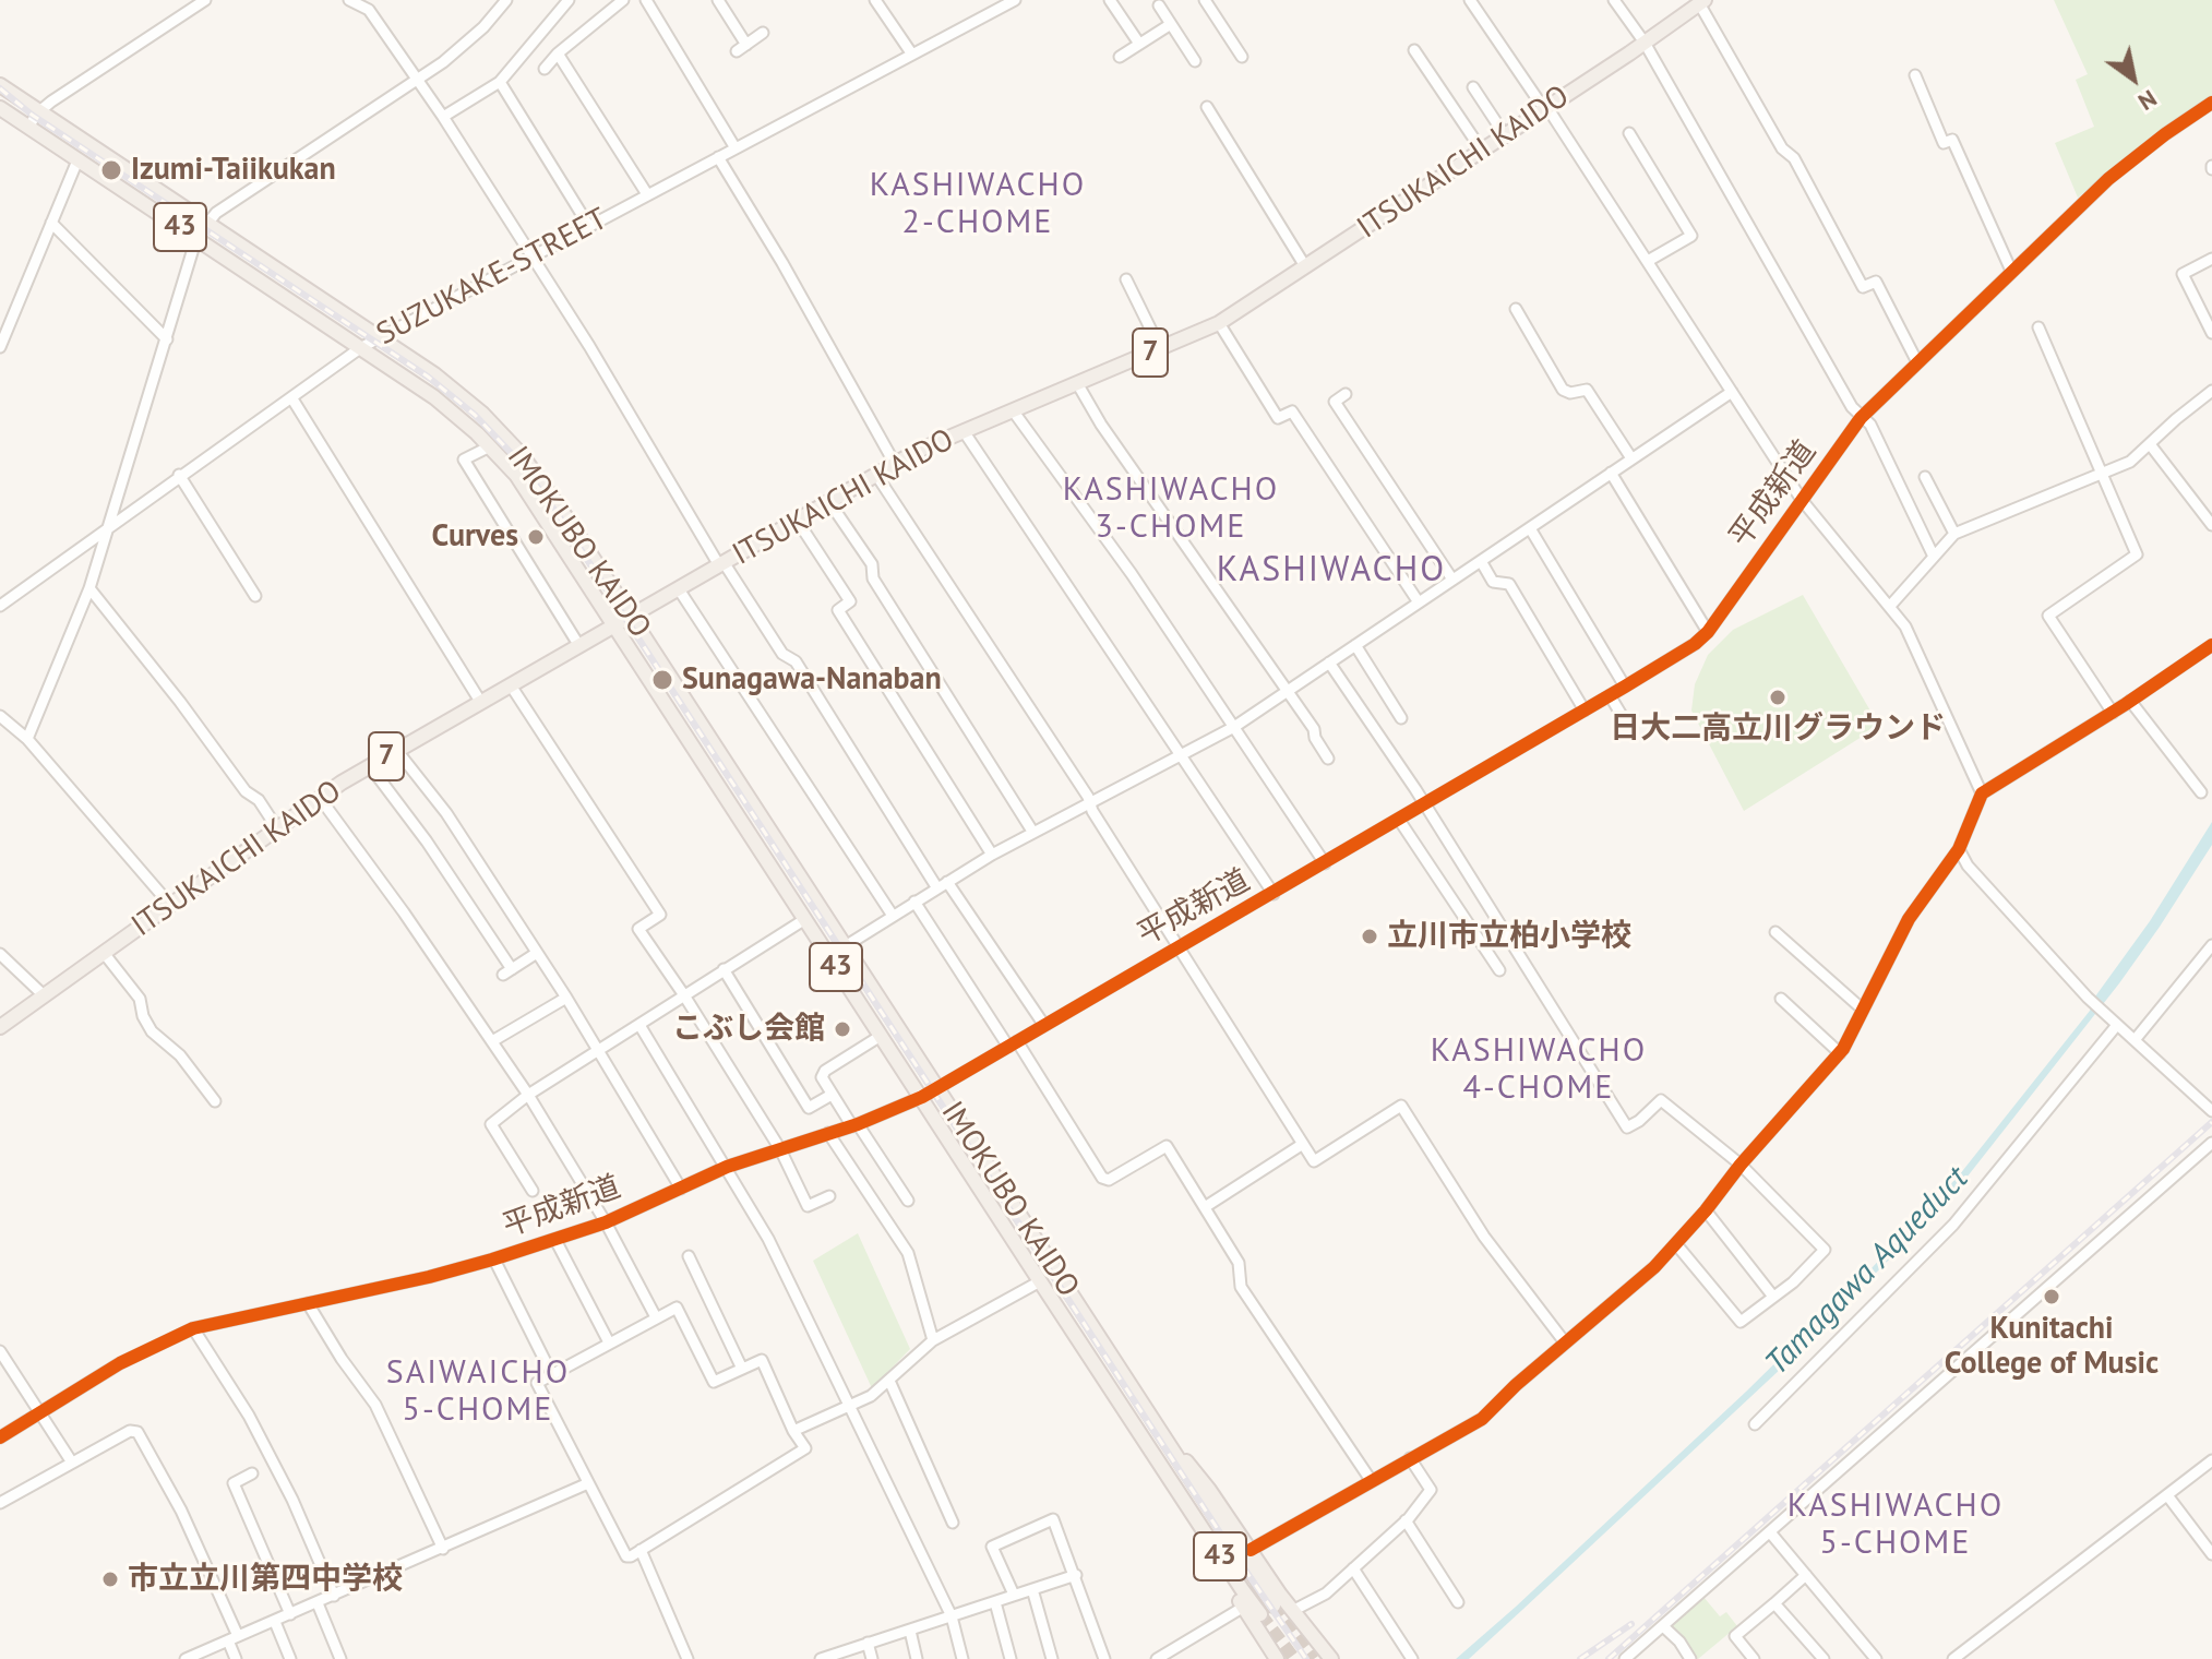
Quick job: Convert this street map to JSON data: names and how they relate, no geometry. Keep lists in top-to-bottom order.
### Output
{
  "streets": {
    "main road": [
      "ITSUKAICHI KAIDO",
      "43",
      "7",
      "IMOKUBO KAIDO"
    ],
    "street": ["SUZUKAKE-STREET", "平成新道"]
  },
  "crossings": [
    ["ITSUKAICHI KAIDO", "IMOKUBO KAIDO"],
    ["SUZUKAKE-STREET", "IMOKUBO KAIDO"],
    ["平成新道", "IMOKUBO KAIDO"]
  ],
  "districts": [
    "KASHIWACHO 2-CHOME",
    "KASHIWACHO 3-CHOME",
    "KASHIWACHO",
    "KASHIWACHO 4-CHOME",
    "SAIWAICHO 5-CHOME",
    "KASHIWACHO 5-CHOME"
  ],
  "water": ["Tamagawa Aqueduct"],
  "places": [
    "Izumi-Taiikukan",
    "Curves",
    "Sunagawa-Nanaban",
    "日大二高立川グラウンド",
    "立川市立柏小学校",
    "こぶし会館",
    "Kunitachi College of Music",
    "市立立川第四中学校"
  ],
  "north": "bottom right"
}
